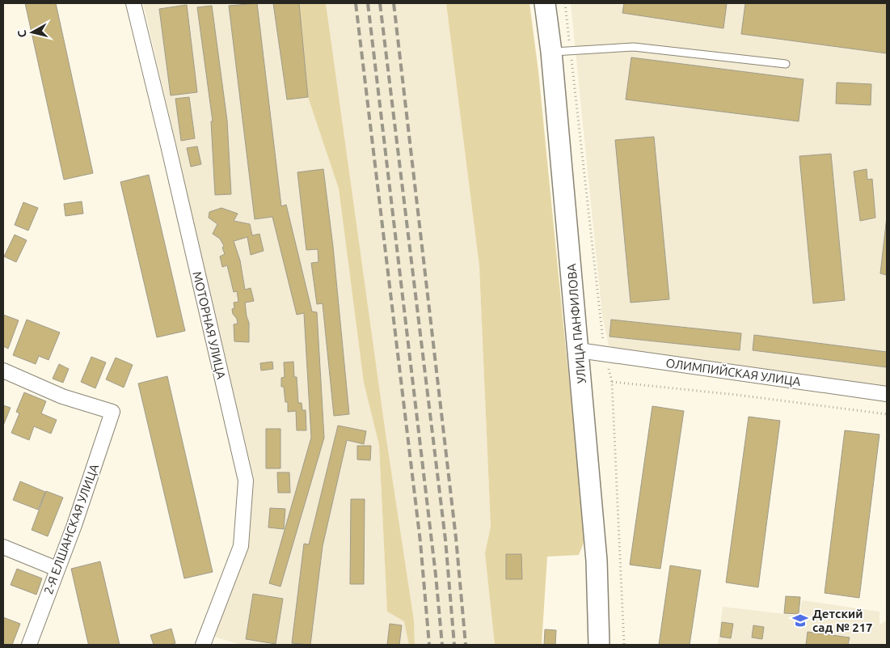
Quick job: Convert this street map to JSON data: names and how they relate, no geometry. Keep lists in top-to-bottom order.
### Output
{
  "streets": {
    "main road": ["УЛИЦА ПАНФИЛОВА"],
    "street": ["МОТОРНАЯ УЛИЦА", "ОЛИМПИЙСКАЯ УЛИЦА", "2-Я ЕЛШАНСКАЯ УЛИЦА"]
  },
  "crossings": [
    ["УЛИЦА ПАНФИЛОВА", "ОЛИМПИЙСКАЯ УЛИЦА"]
  ],
  "places": {
    "school or university": ["Детский сад № 217"]
  },
  "north": "left"
}
